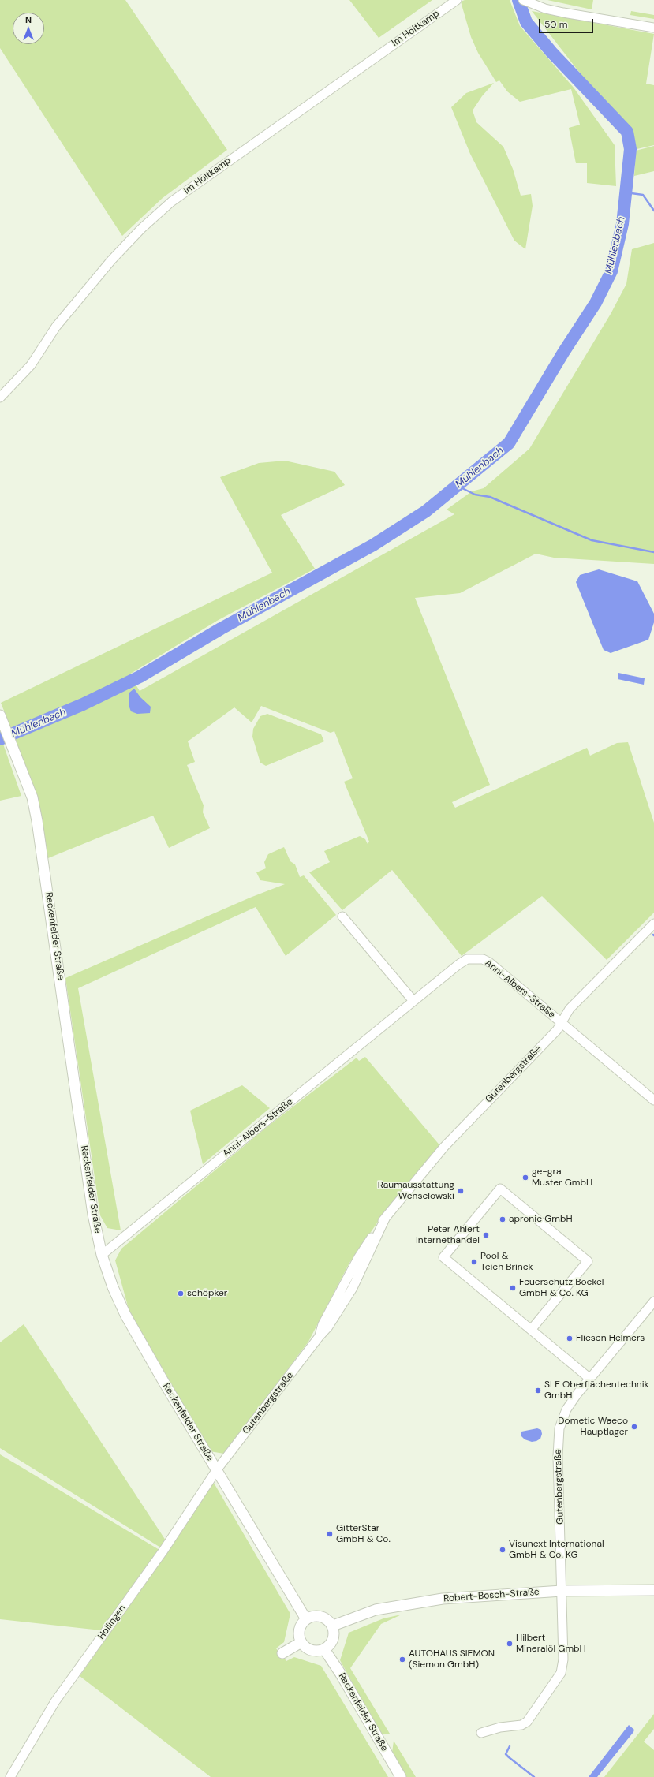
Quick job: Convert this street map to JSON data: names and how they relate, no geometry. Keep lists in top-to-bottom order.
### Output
{
  "streets": {
    "street": [
      "Im Holtkamp",
      "Reckenfelder Straße",
      "Anni-Albers-Straße",
      "Gutenbergstraße",
      "Robert-Bosch-Straße",
      "Hollingen"
    ]
  },
  "crossings": [
    ["Reckenfelder Straße", "Anni-Albers-Straße"],
    ["Reckenfelder Straße", "Gutenbergstraße"],
    ["Reckenfelder Straße", "Robert-Bosch-Straße"],
    ["Reckenfelder Straße", "Hollingen"],
    ["Anni-Albers-Straße", "Gutenbergstraße"],
    ["Gutenbergstraße", "Robert-Bosch-Straße"],
    ["Gutenbergstraße", "Hollingen"]
  ],
  "water": ["Mühlenbach"],
  "places": [
    "ge-gra Muster GmbH",
    "Raumausstattung Wenselowski",
    "apronic GmbH",
    "Peter Ahlert Internethandel",
    "Pool & Teich Brinck",
    "Feuerschutz Bockel GmbH & Co. KG",
    "schöpker",
    "Fliesen Helmers",
    "SLF Oberflächentechnik GmbH",
    "Dometic Waeco Hauptlager",
    "GitterStar GmbH & Co.",
    "Visunext International GmbH & Co. KG",
    "Hilbert Mineralöl GmbH",
    "AUTOHAUS SIEMON (Siemon GmbH)"
  ],
  "scale_bar": "50 m",
  "north": "top"
}
